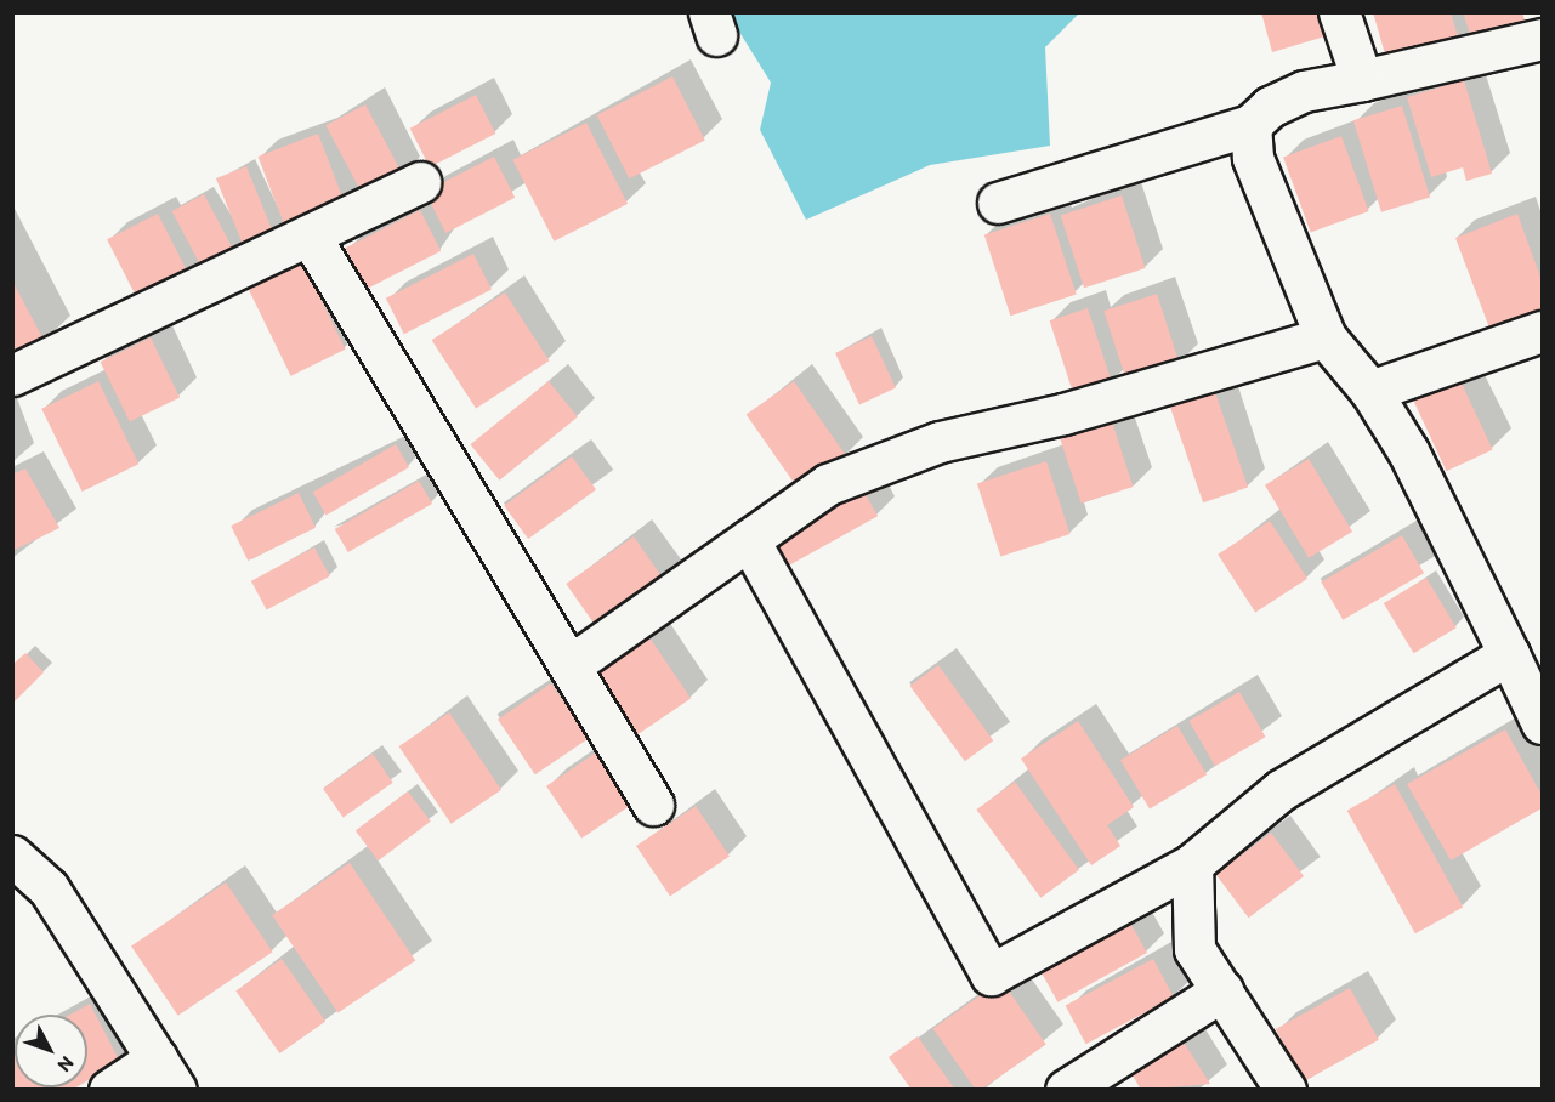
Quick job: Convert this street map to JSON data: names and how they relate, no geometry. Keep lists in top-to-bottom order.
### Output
{
  "north": "bottom right"
}
